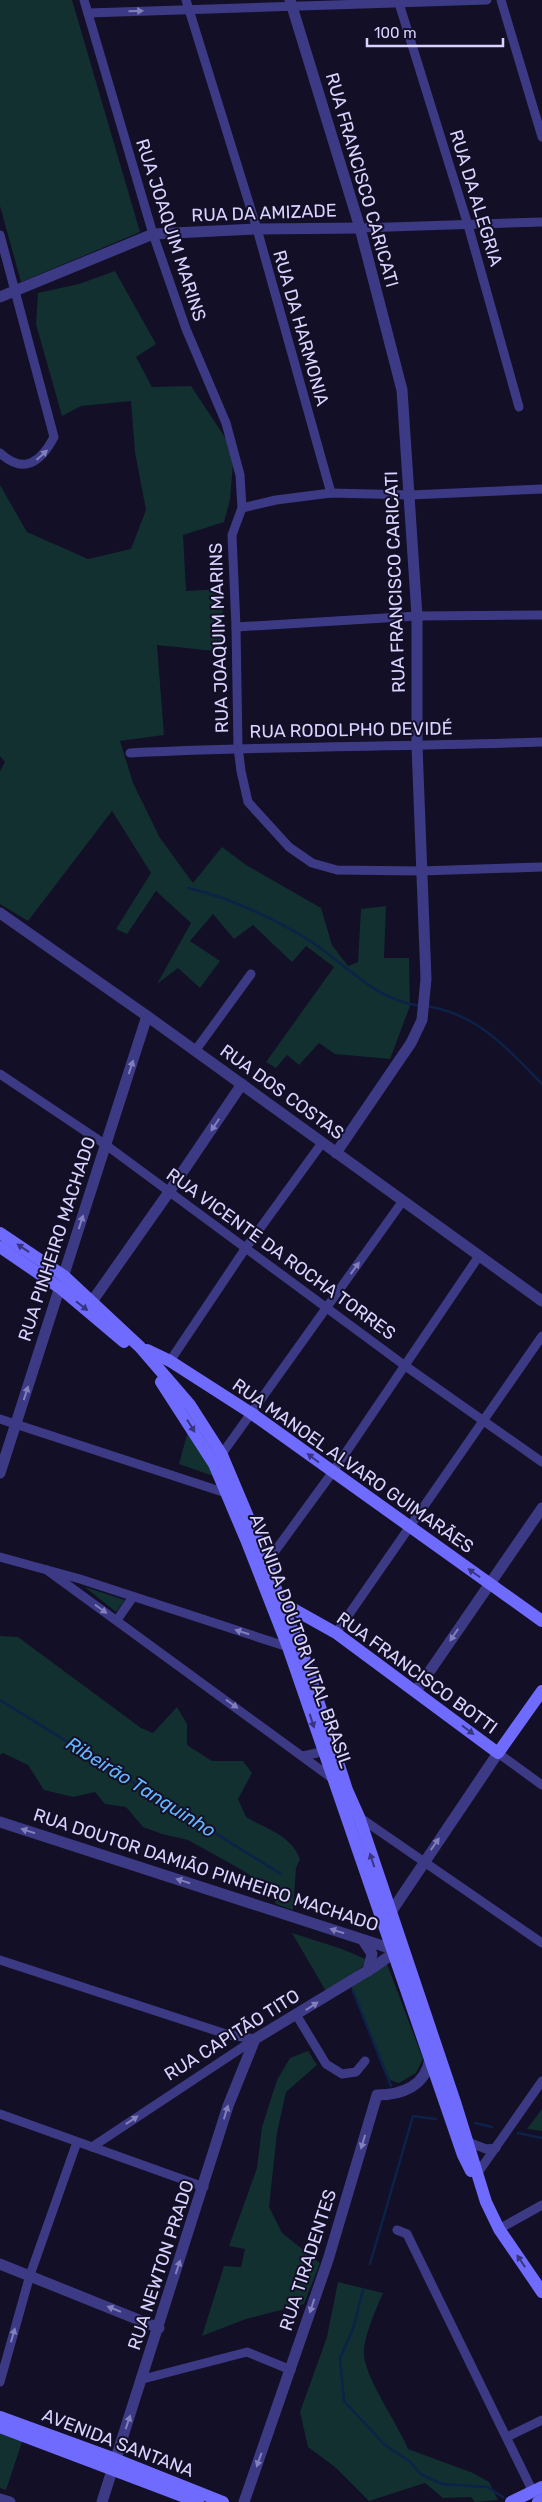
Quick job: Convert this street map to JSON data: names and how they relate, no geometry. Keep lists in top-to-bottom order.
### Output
{
  "streets": {
    "main road": [
      "RUA MANOEL ALVARO GUIMARÃES",
      "AVENIDA DOUTOR VITAL BRASIL",
      "RUA FRANCISCO BOTTI",
      "AVENIDA SANTANA"
    ],
    "street": [
      "RUA FRANCISCO CARICATI",
      "RUA DA ALEGRIA",
      "RUA DA AMIZADE",
      "RUA JOAQUIM MARINS",
      "RUA DA HARMONIA",
      "RUA RODOLPHO DEVIDÉ",
      "RUA DOS COSTAS",
      "RUA PINHEIRO MACHADO",
      "RUA VICENTE DA ROCHA TORRES",
      "RUA DOUTOR DAMIÃO PINHEIRO MACHADO",
      "RUA CAPITÃO TITO",
      "RUA TIRADENTES",
      "RUA NEWTON PRADO"
    ]
  },
  "crossings": [
    ["RUA FRANCISCO CARICATI", "RUA DA AMIZADE"],
    ["RUA FRANCISCO CARICATI", "RUA JOAQUIM MARINS"],
    ["RUA FRANCISCO CARICATI", "RUA RODOLPHO DEVIDÉ"],
    ["RUA FRANCISCO CARICATI", "RUA DOS COSTAS"],
    ["RUA DA ALEGRIA", "RUA DA AMIZADE"],
    ["RUA DA AMIZADE", "RUA JOAQUIM MARINS"],
    ["RUA DA AMIZADE", "RUA DA HARMONIA"],
    ["RUA JOAQUIM MARINS", "RUA RODOLPHO DEVIDÉ"],
    ["RUA DOS COSTAS", "RUA PINHEIRO MACHADO"],
    ["RUA PINHEIRO MACHADO", "RUA VICENTE DA ROCHA TORRES"],
    ["RUA PINHEIRO MACHADO", "AVENIDA DOUTOR VITAL BRASIL"],
    ["RUA MANOEL ALVARO GUIMARÃES", "AVENIDA DOUTOR VITAL BRASIL"],
    ["AVENIDA DOUTOR VITAL BRASIL", "RUA FRANCISCO BOTTI"],
    ["AVENIDA DOUTOR VITAL BRASIL", "RUA DOUTOR DAMIÃO PINHEIRO MACHADO"],
    ["AVENIDA DOUTOR VITAL BRASIL", "RUA CAPITÃO TITO"],
    ["AVENIDA DOUTOR VITAL BRASIL", "RUA TIRADENTES"],
    ["RUA DOUTOR DAMIÃO PINHEIRO MACHADO", "RUA CAPITÃO TITO"],
    ["RUA CAPITÃO TITO", "RUA NEWTON PRADO"],
    ["RUA NEWTON PRADO", "AVENIDA SANTANA"]
  ],
  "one_way": [
    "RUA MANOEL ALVARO GUIMARÃES",
    "RUA DOUTOR DAMIÃO PINHEIRO MACHADO",
    "RUA CAPITÃO TITO",
    "RUA TIRADENTES",
    "RUA NEWTON PRADO"
  ],
  "water": ["Ribeirão Tanquinho"],
  "scale_bar": "100 m"
}
